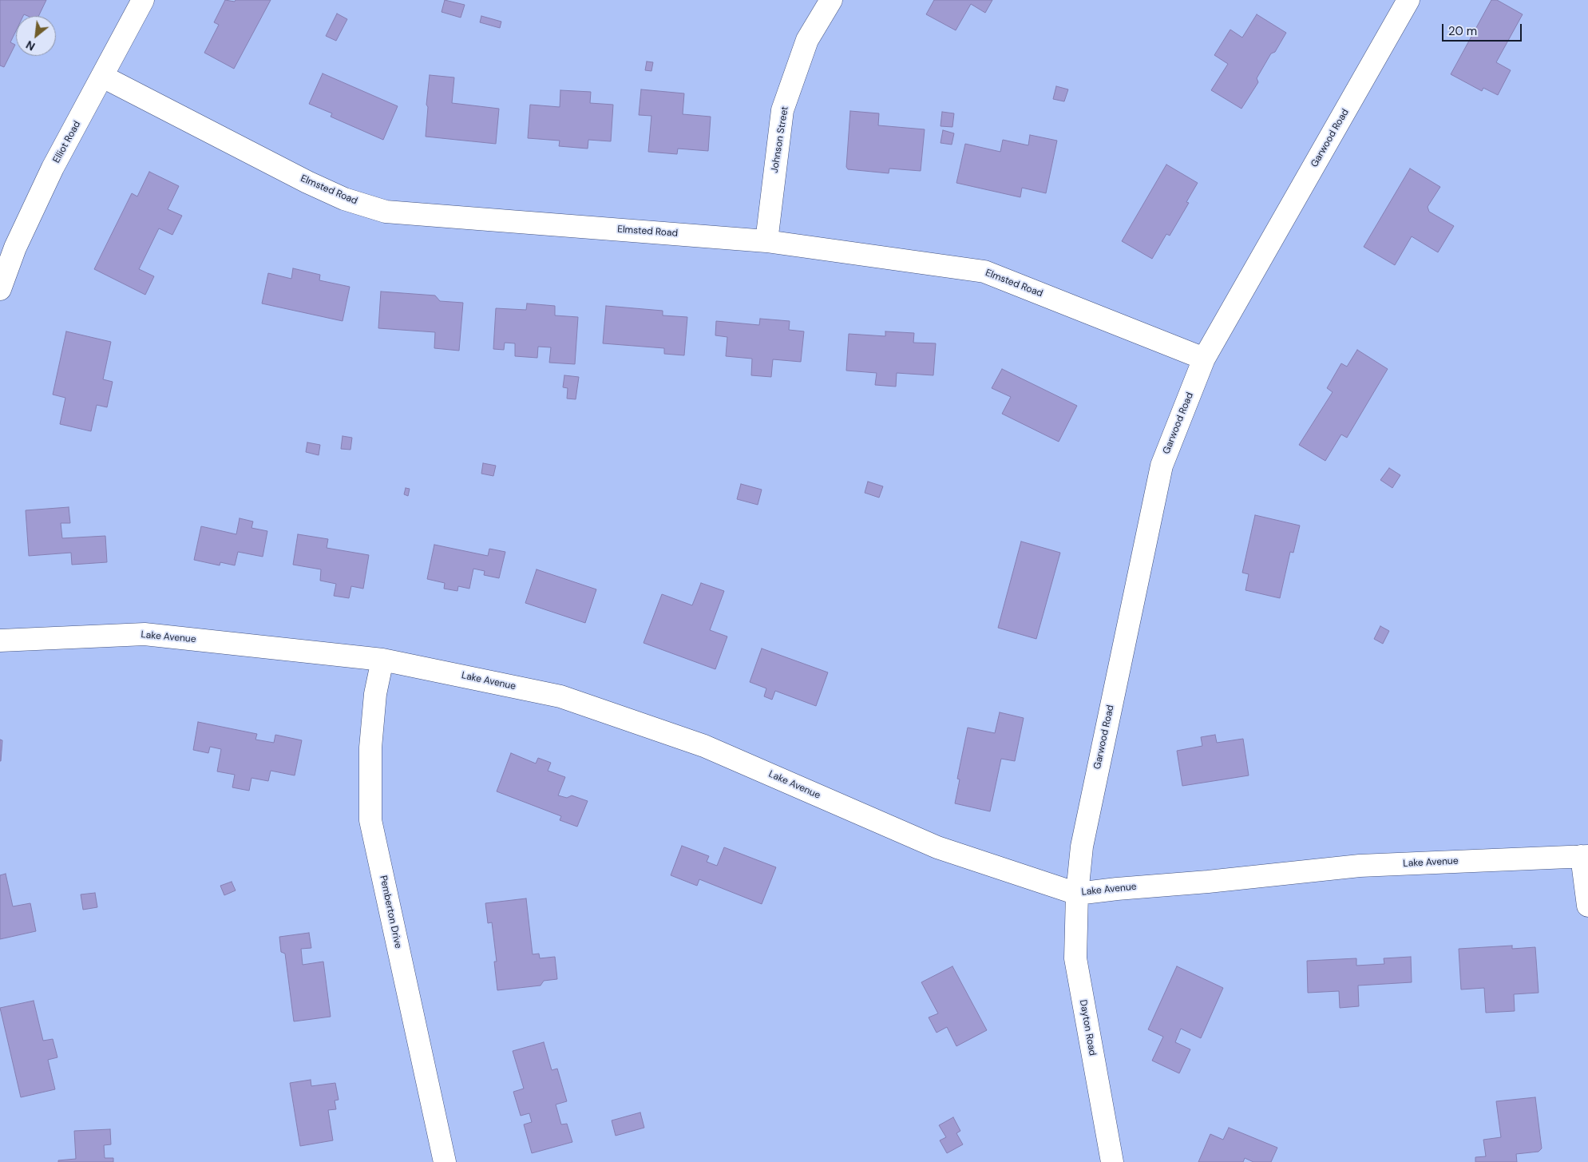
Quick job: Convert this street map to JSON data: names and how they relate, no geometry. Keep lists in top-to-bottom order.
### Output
{
  "streets": {
    "street": [
      "Garwood Road",
      "Johnson Street",
      "Elliot Road",
      "Elmsted Road",
      "Lake Avenue",
      "Pemberton Drive",
      "Dayton Road"
    ]
  },
  "crossings": [
    ["Garwood Road", "Elmsted Road"],
    ["Garwood Road", "Lake Avenue"],
    ["Garwood Road", "Dayton Road"],
    ["Johnson Street", "Elmsted Road"],
    ["Elliot Road", "Elmsted Road"],
    ["Lake Avenue", "Pemberton Drive"],
    ["Lake Avenue", "Dayton Road"]
  ],
  "scale_bar": "20 m",
  "north": "bottom left"
}
